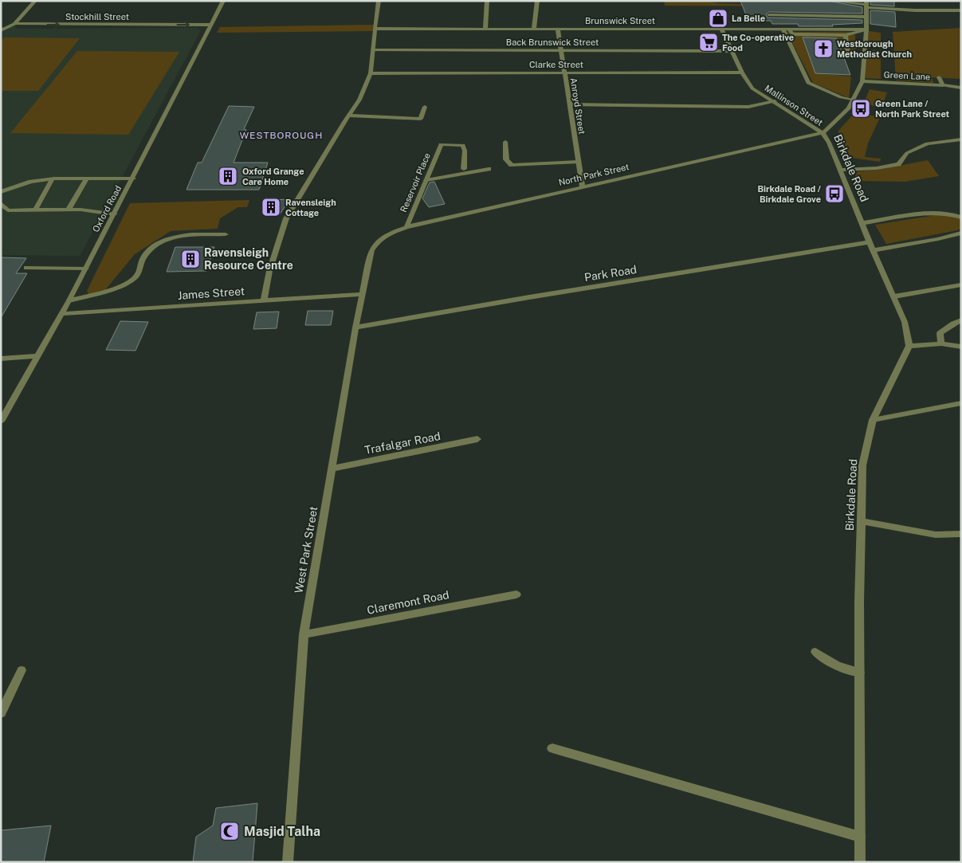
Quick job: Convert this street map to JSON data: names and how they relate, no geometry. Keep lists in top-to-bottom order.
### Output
{
  "streets": {
    "street": [
      "Stockhill Street",
      "Brunswick Street",
      "Back Brunswick Street",
      "Clarke Street",
      "Green Lane",
      "Mallinson Street",
      "Anroyd Street",
      "Birkdale Road",
      "North Park Street",
      "Reservoir Place",
      "Oxford Road",
      "Park Road",
      "James Street",
      "Trafalgar Road",
      "West Park Street",
      "Claremont Road"
    ]
  },
  "crossings": [
    ["Stockhill Street", "Oxford Road"],
    ["Brunswick Street", "Mallinson Street"],
    ["Brunswick Street", "Anroyd Street"],
    ["Back Brunswick Street", "Mallinson Street"],
    ["Back Brunswick Street", "Anroyd Street"],
    ["Clarke Street", "Mallinson Street"],
    ["Clarke Street", "Anroyd Street"],
    ["Mallinson Street", "Birkdale Road"],
    ["Mallinson Street", "North Park Street"],
    ["Anroyd Street", "North Park Street"],
    ["Birkdale Road", "North Park Street"],
    ["Birkdale Road", "Park Road"],
    ["North Park Street", "Reservoir Place"],
    ["North Park Street", "West Park Street"],
    ["Oxford Road", "James Street"],
    ["Park Road", "West Park Street"],
    ["James Street", "West Park Street"],
    ["Trafalgar Road", "West Park Street"],
    ["West Park Street", "Claremont Road"]
  ],
  "one_way": ["Stockhill Street"],
  "districts": ["WESTBOROUGH"],
  "places": {
    "shop": ["La Belle"],
    "supermarket": ["The Co-operative Food"],
    "church": ["Westborough Methodist Church"],
    "bus stop": ["Green Lane / North Park Street", "Birkdale Road / Birkdale Grove"],
    "building": ["Oxford Grange Care Home", "Ravensleigh Cottage", "Ravensleigh Resource Centre"],
    "mosque": ["Masjid Talha"]
  }
}
